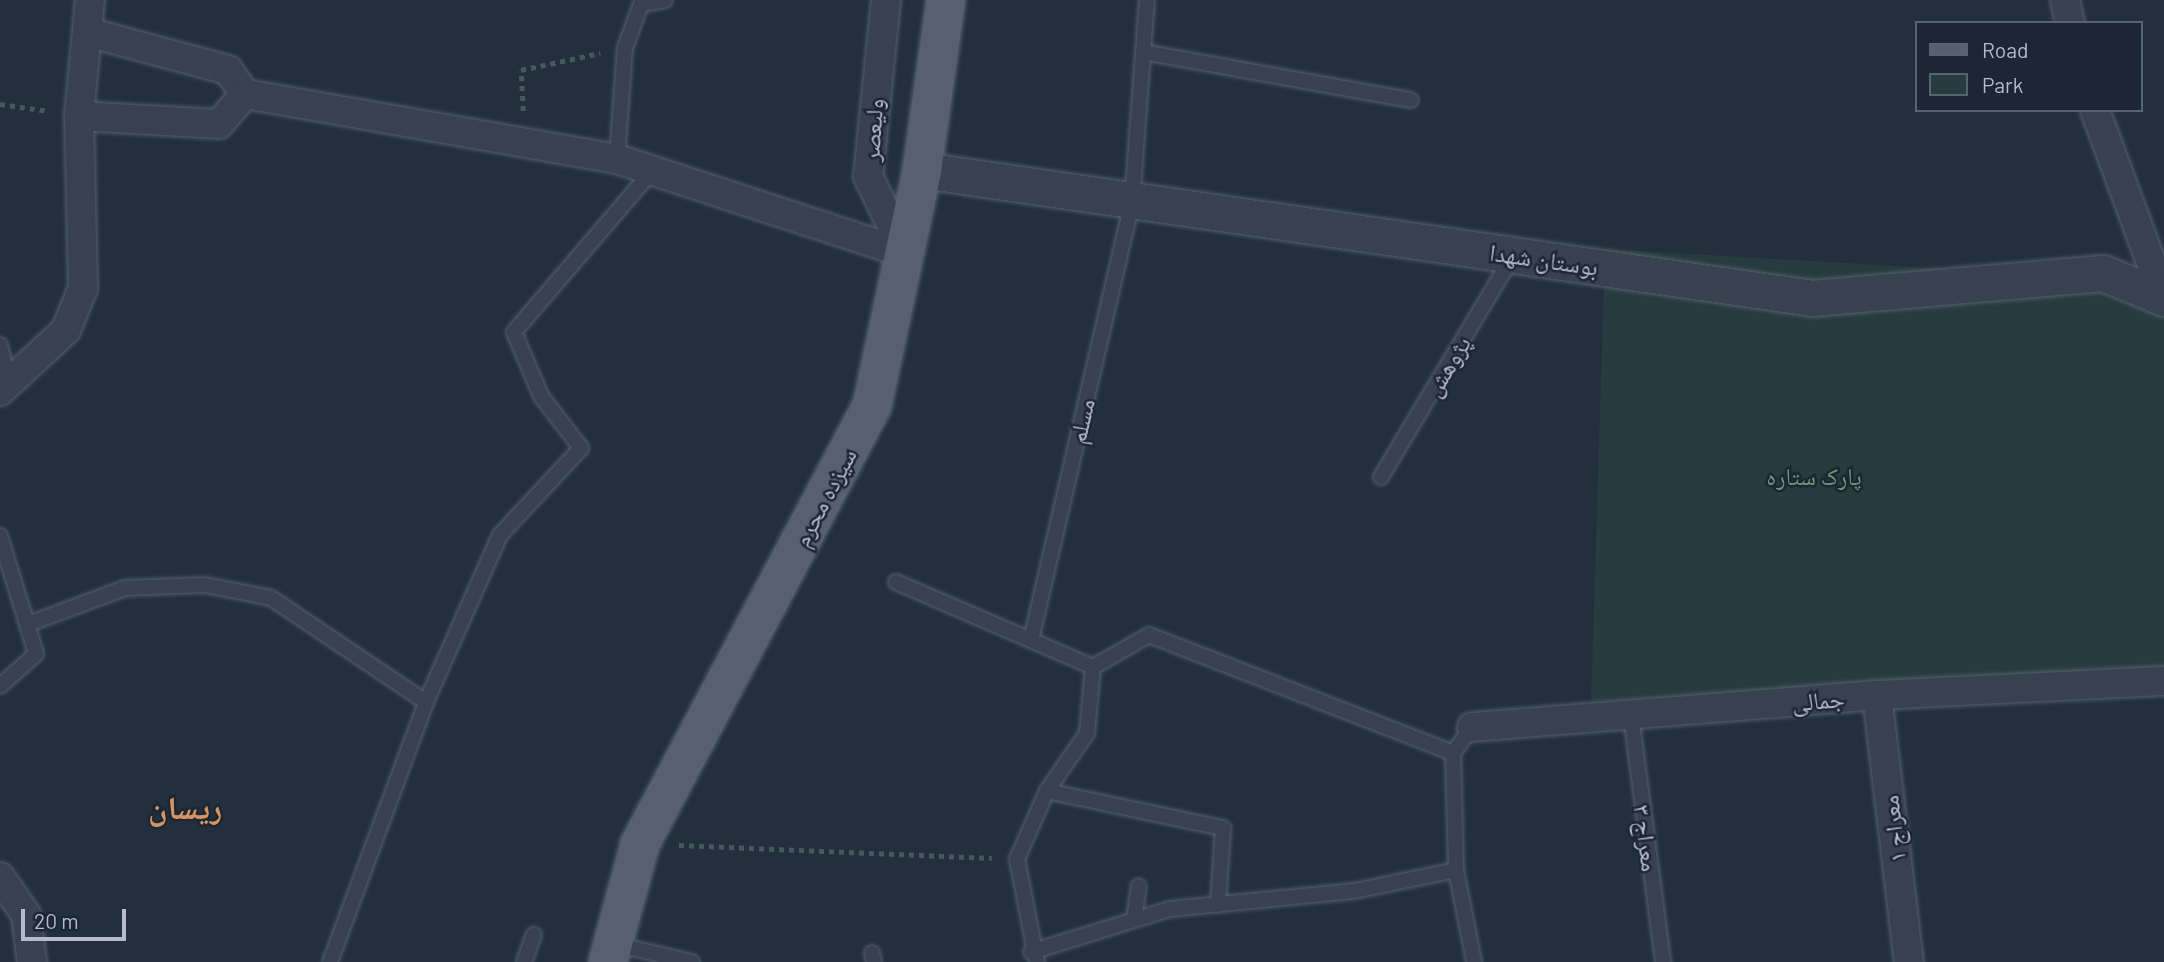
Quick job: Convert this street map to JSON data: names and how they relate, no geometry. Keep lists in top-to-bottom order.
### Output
{
  "streets": {
    "main road": ["سیزده محرم"],
    "street": [
      "ولیعصر",
      "بوستان شهدا",
      "جمالی",
      "معراج ۱"
    ],
    "lane": ["پژوهش", "مسلم", "معراج ۳"]
  },
  "crossings": [
    ["ولیعصر", "سیزده محرم"],
    ["بوستان شهدا", "پژوهش"],
    ["بوستان شهدا", "مسلم"],
    ["بوستان شهدا", "سیزده محرم"],
    ["جمالی", "معراج ۱"],
    ["جمالی", "معراج ۳"]
  ],
  "districts": ["ریسان"],
  "parks": ["پارک ستاره"],
  "legend": ["Road", "Park"],
  "scale_bar": "20 m"
}
